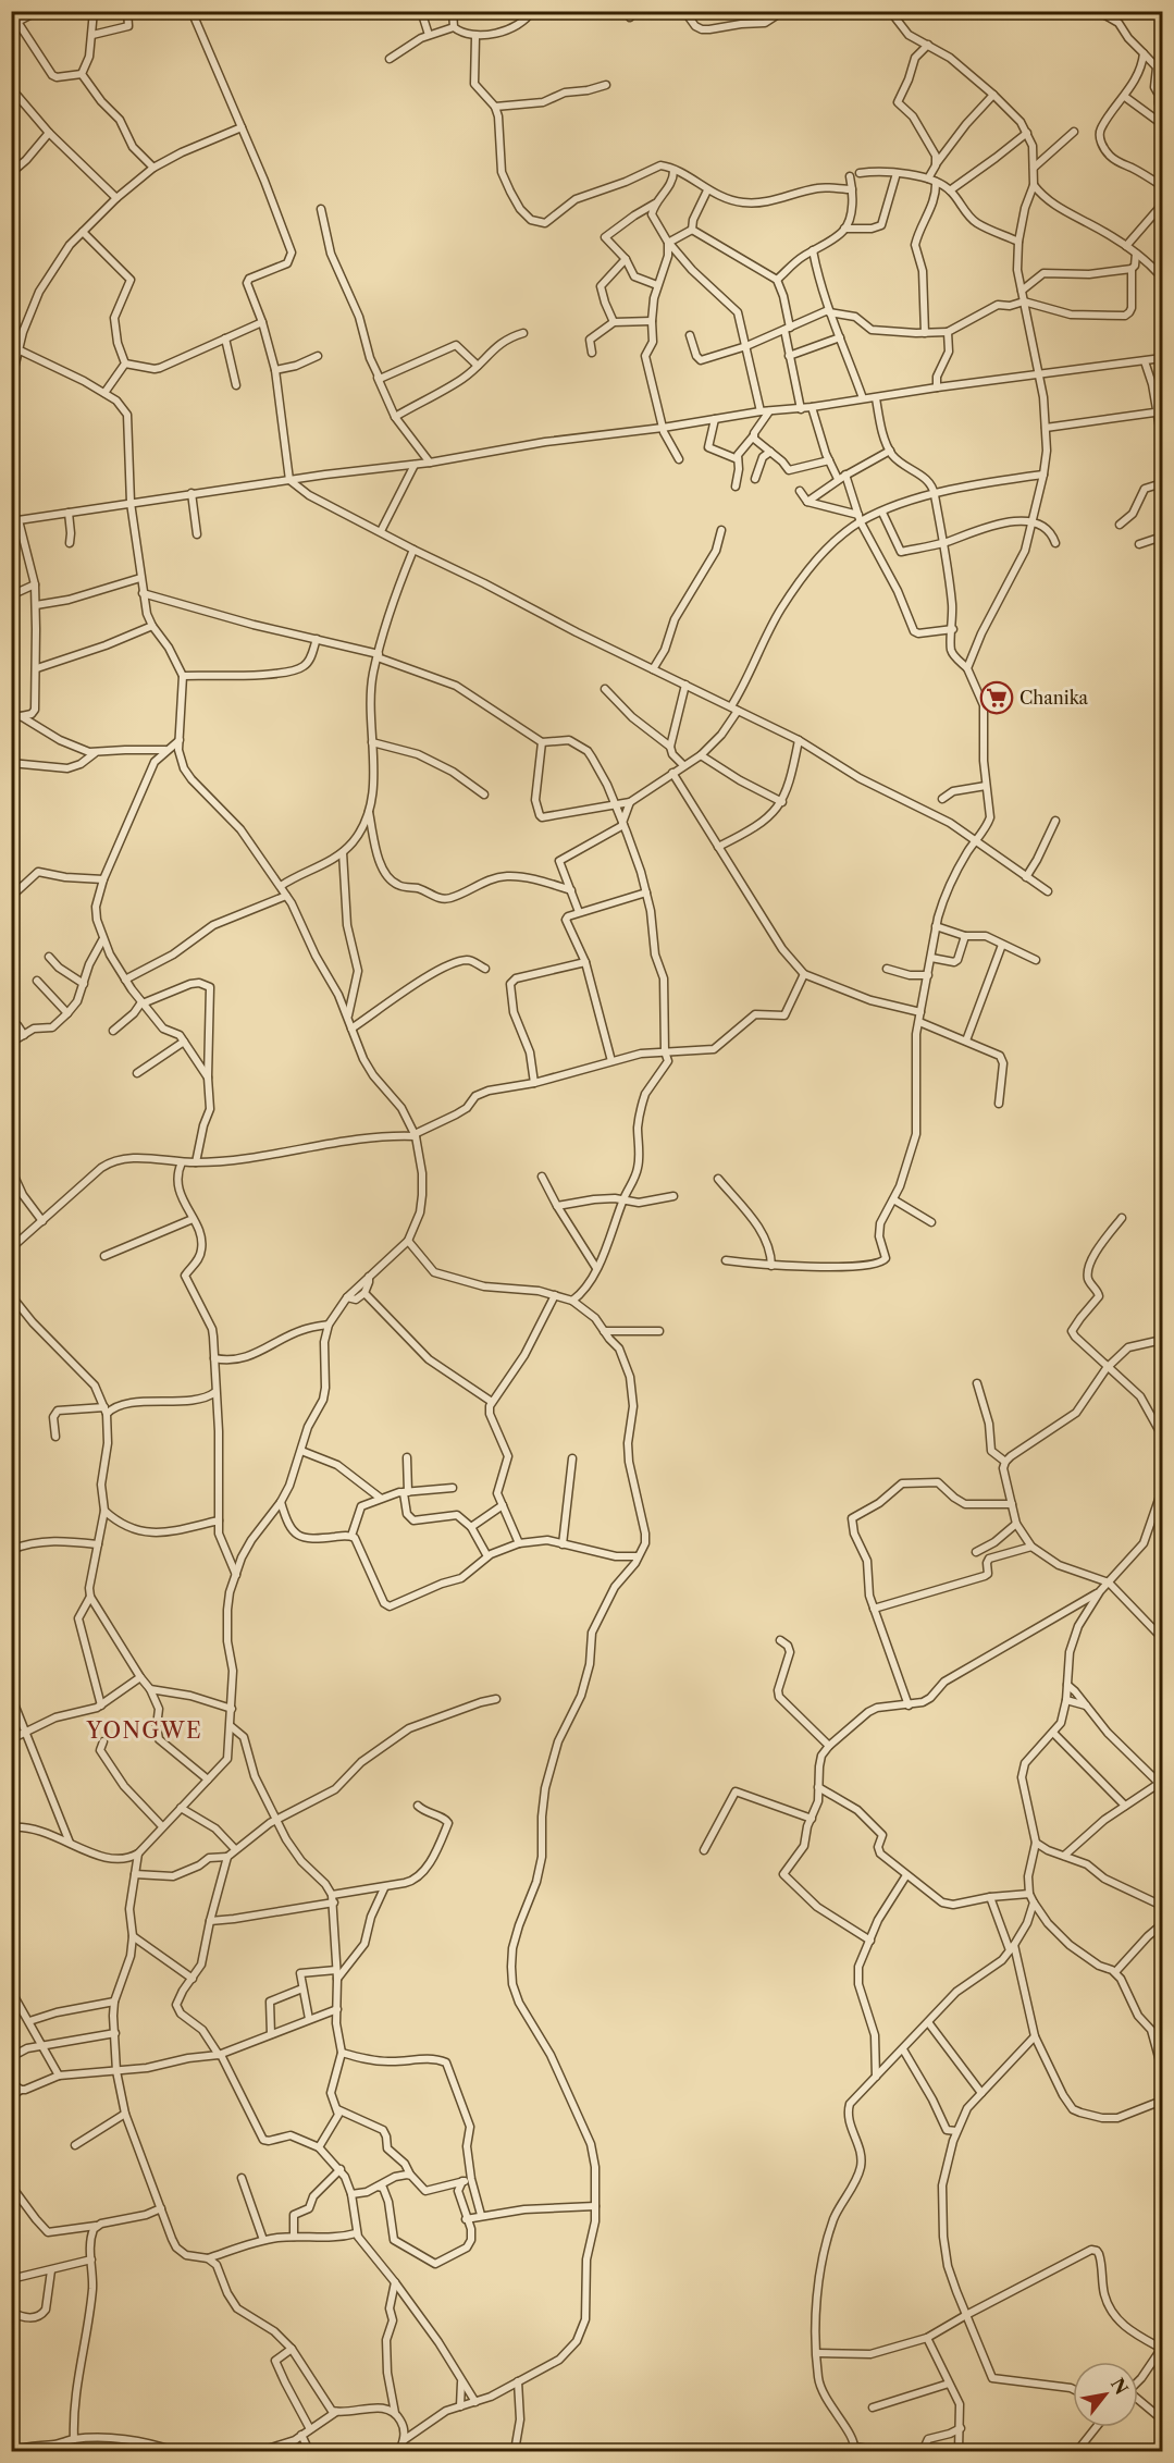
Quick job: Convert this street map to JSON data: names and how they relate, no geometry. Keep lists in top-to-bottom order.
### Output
{
  "districts": ["YONGWE"],
  "places": {
    "supermarket": ["Chanika"]
  },
  "north": "top right"
}
